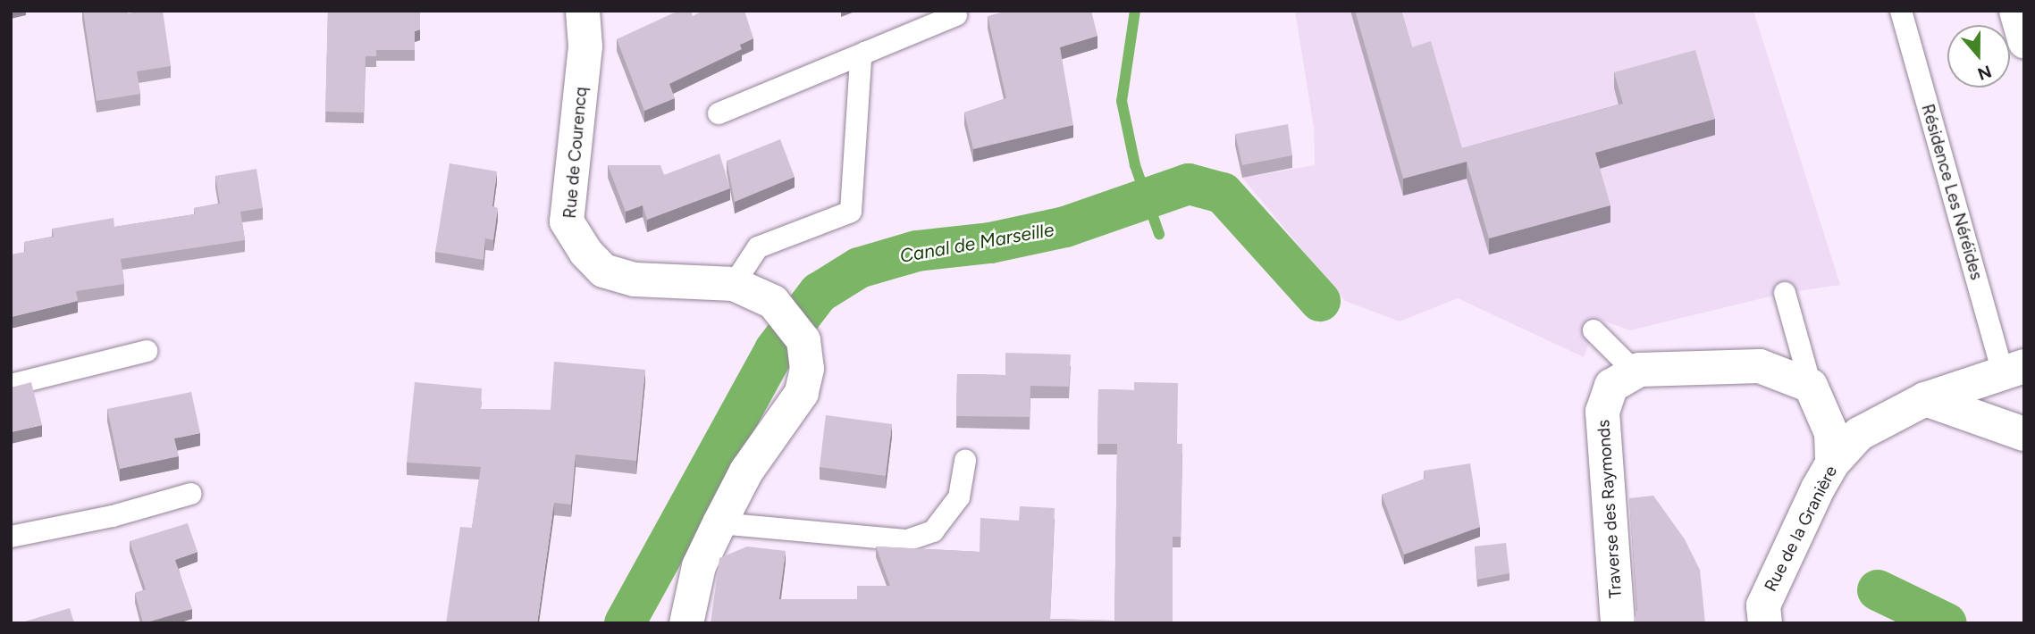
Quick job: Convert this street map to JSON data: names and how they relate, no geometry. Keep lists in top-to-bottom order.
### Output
{
  "streets": {
    "street": ["Rue de Courencq", "Traverse des Raymonds", "Rue de la Granière"],
    "lane": ["Résidence Les Néréïdes"]
  },
  "crossings": [
    ["Résidence Les Néréïdes", "Rue de la Granière"]
  ],
  "water": ["Canal de Marseille"],
  "north": "bottom"
}
